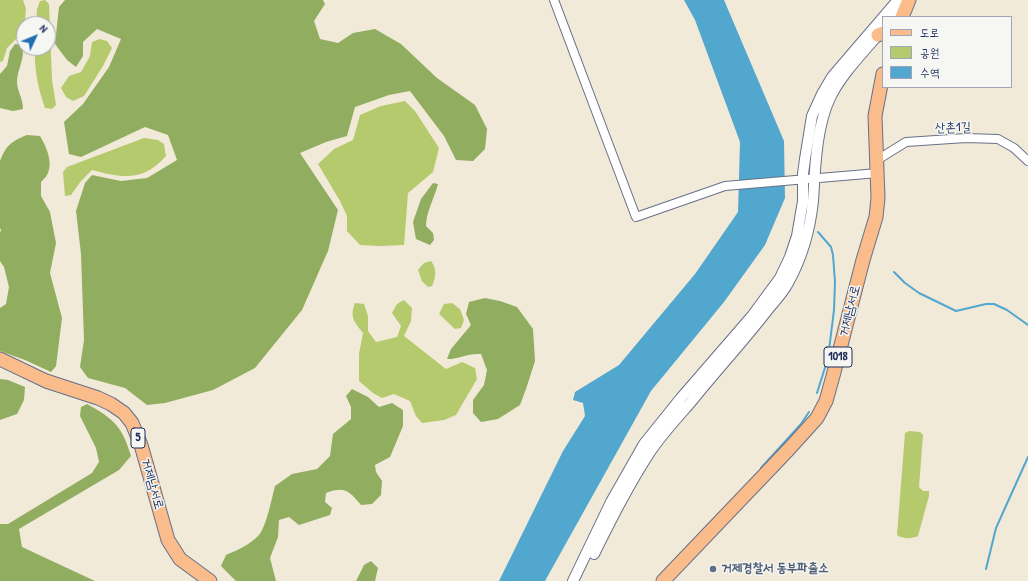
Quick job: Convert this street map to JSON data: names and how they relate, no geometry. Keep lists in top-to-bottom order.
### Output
{
  "streets": {
    "main road": ["거제남서로", "1018", "5"],
    "street": ["산촌1길"]
  },
  "crossings": [
    ["산촌1길", "거제남서로"]
  ],
  "places": ["거제경찰서 동부파출소"],
  "legend": ["도로", "공원", "수역"],
  "north": "top right"
}
